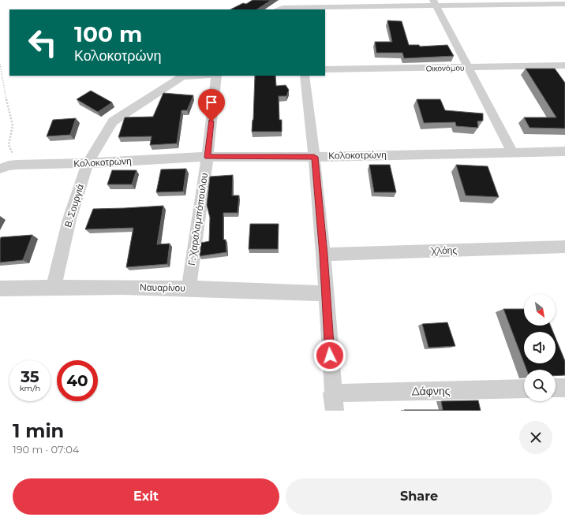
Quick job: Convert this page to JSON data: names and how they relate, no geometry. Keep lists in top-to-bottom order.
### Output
{
  "streets": {
    "street": [
      "Οικονόμου",
      "Κολοκοτρώνη",
      "Β. Σουργιά",
      "Γ. Χαραλαμπόπουλου",
      "Χλόης",
      "Ναυαρίνου",
      "Δάφνης"
    ]
  },
  "crossings": [
    ["Κολοκοτρώνη", "Β. Σουργιά"],
    ["Κολοκοτρώνη", "Γ. Χαραλαμπόπουλου"],
    ["Β. Σουργιά", "Ναυαρίνου"],
    ["Γ. Χαραλαμπόπουλου", "Ναυαρίνου"]
  ],
  "north": "bottom right",
  "page": {
    "turn": ["100 m", "Κολοκοτρώνη"],
    "speed": "35 km/h",
    "limit": "40",
    "heading": ["1 min", "190 m · 07:04"],
    "buttons": ["Exit", "Share"]
  }
}
